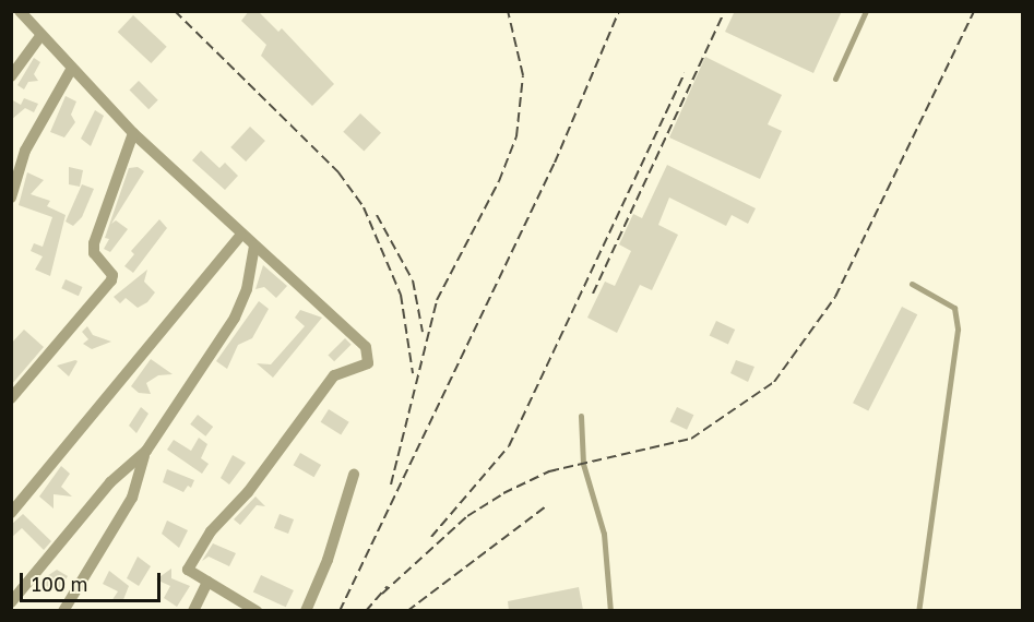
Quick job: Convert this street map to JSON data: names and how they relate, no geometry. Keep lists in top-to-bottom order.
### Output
{
  "scale_bar": "100 m"
}
